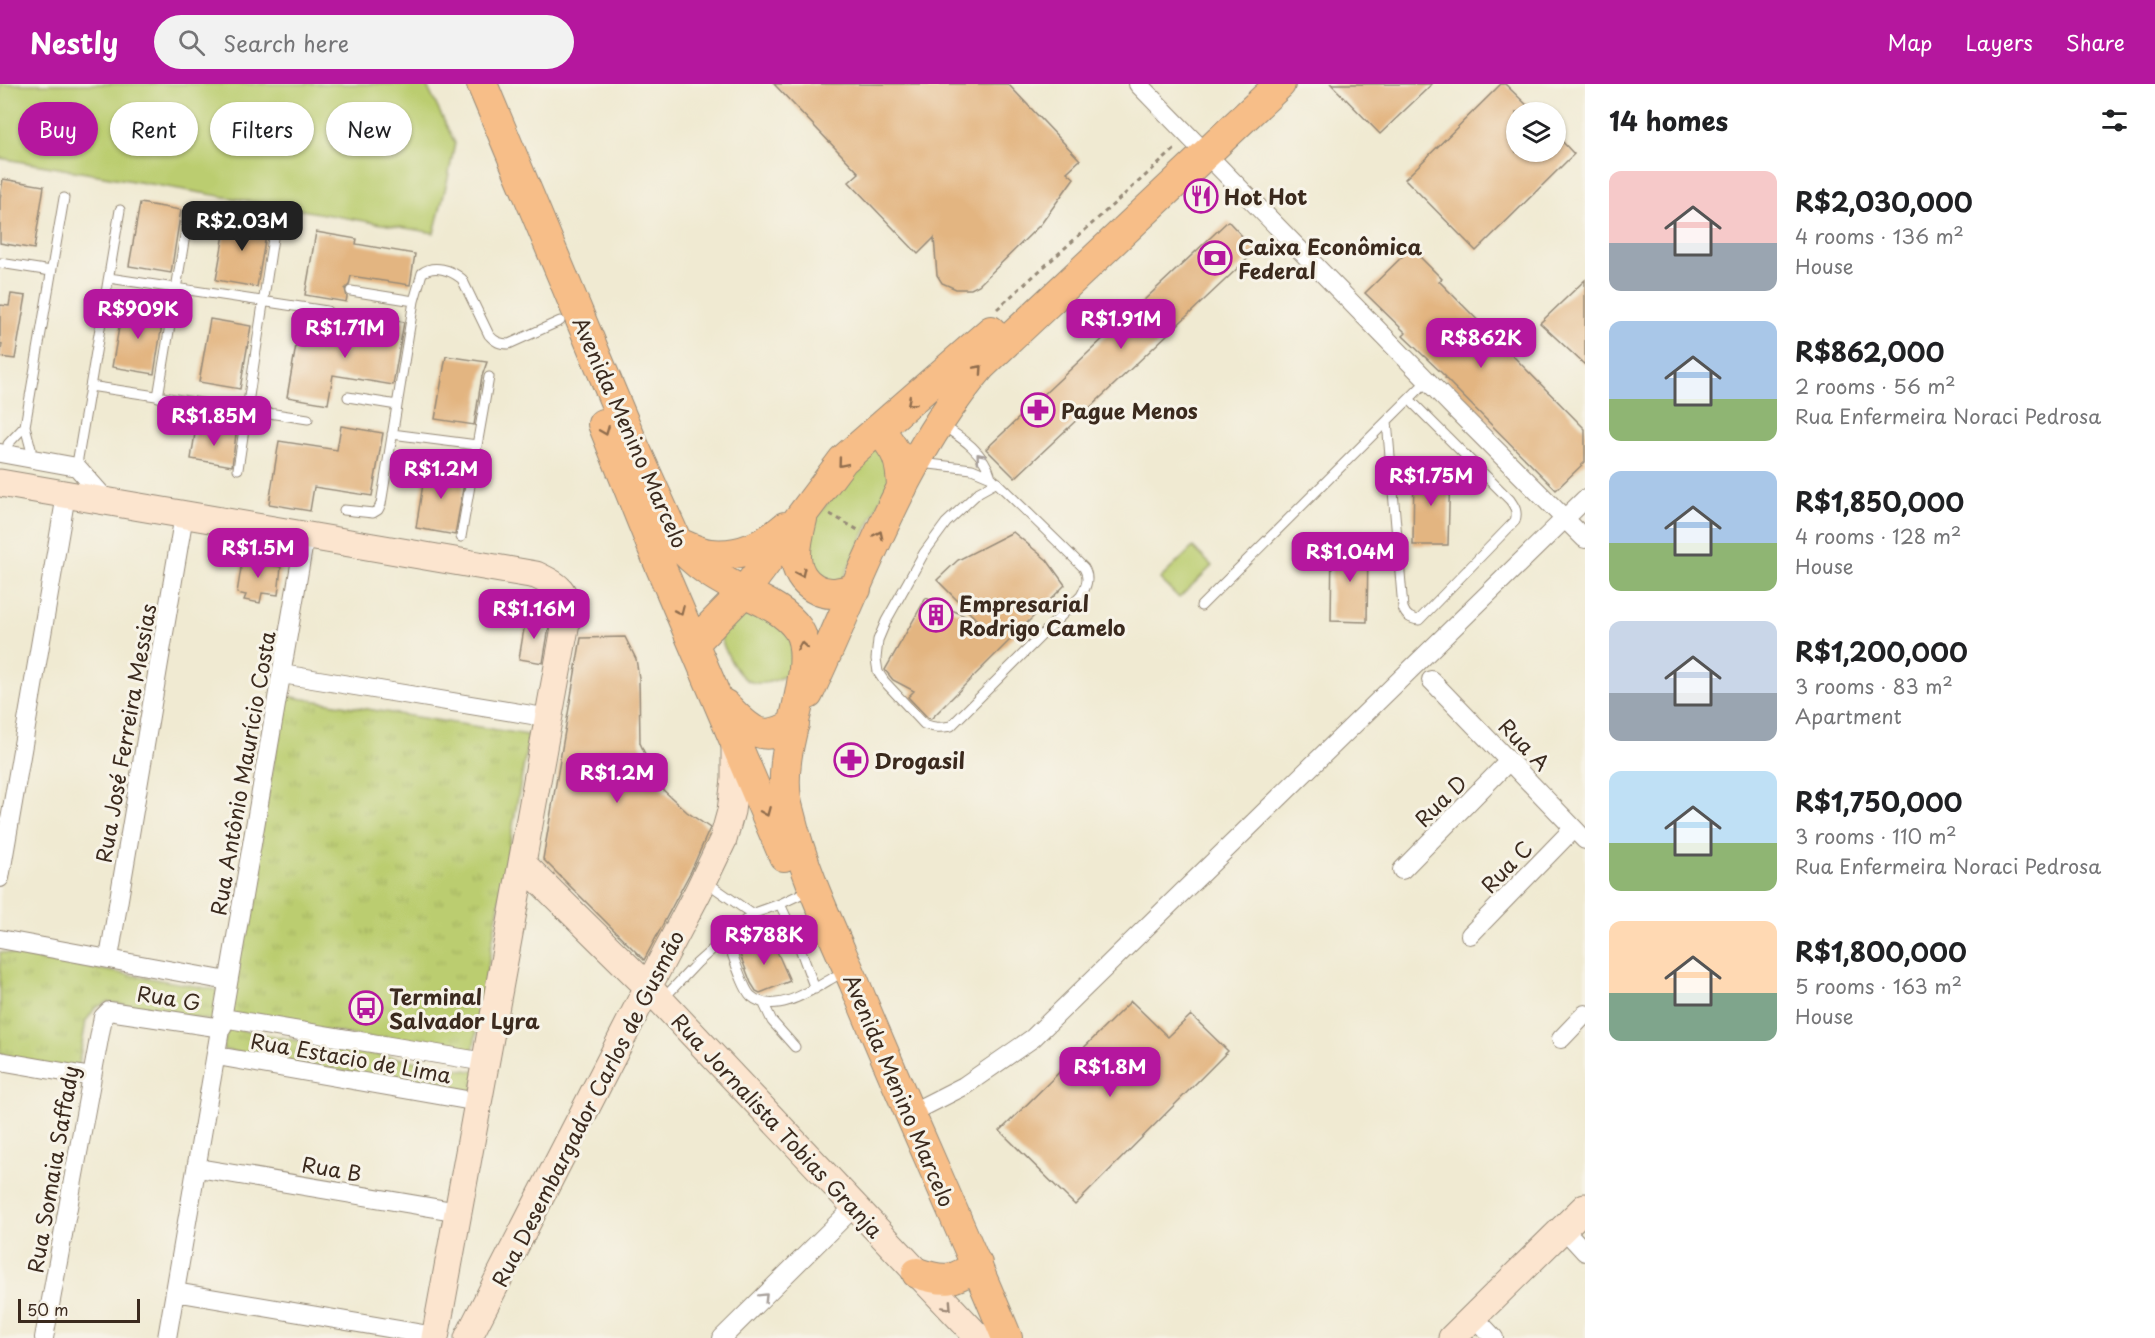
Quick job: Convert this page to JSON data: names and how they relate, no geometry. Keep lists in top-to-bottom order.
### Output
{
  "streets": {
    "main road": ["Avenida Menino Marcelo"],
    "street": [
      "Rua José Ferreira Messias",
      "Rua A",
      "Rua Antônio Maurício Costa",
      "Rua D",
      "Rua C",
      "Rua G",
      "Rua Estacio de Lima",
      "Rua Desembargador Carlos de Gusmão",
      "Rua Jornalista Tobias Granja",
      "Rua B",
      "Rua Somaia Saffady"
    ]
  },
  "crossings": [
    ["Avenida Menino Marcelo", "Rua Desembargador Carlos de Gusmão"],
    ["Rua A", "Rua D"],
    ["Rua A", "Rua C"],
    ["Rua Antônio Maurício Costa", "Rua G"],
    ["Rua Antônio Maurício Costa", "Rua Estacio de Lima"],
    ["Rua Antônio Maurício Costa", "Rua B"],
    ["Rua G", "Rua Somaia Saffady"],
    ["Rua Desembargador Carlos de Gusmão", "Rua Jornalista Tobias Granja"]
  ],
  "places": {
    "restaurant": ["Hot Hot"],
    "bank": ["Caixa Econômica Federal"],
    "pharmacy": ["Pague Menos", "Drogasil"],
    "building": ["Empresarial Rodrigo Camelo"],
    "bus stop": ["Terminal Salvador Lyra"]
  },
  "scale_bar": "50 m",
  "page": {
    "header": "Nestly",
    "search": "Search here",
    "nav": ["Map", "Layers", "Share"],
    "heading": "14 homes",
    "chip": [
      "Buy",
      "Rent",
      "Filters",
      "New"
    ],
    "list": [
      {
        "name": "R$2,030,000",
        "note": "4 rooms · 136 m² · House"
      },
      {
        "name": "R$862,000",
        "note": "2 rooms · 56 m² · Rua Enfermeira Noraci Pedrosa"
      },
      {
        "name": "R$1,850,000",
        "note": "4 rooms · 128 m² · House"
      },
      {
        "name": "R$1,200,000",
        "note": "3 rooms · 83 m² · Apartment"
      },
      {
        "name": "R$1,750,000",
        "note": "3 rooms · 110 m² · Rua Enfermeira Noraci Pedrosa"
      },
      {
        "name": "R$1,800,000",
        "note": "5 rooms · 163 m² · House"
      }
    ],
    "price": [
      "R$2.03M",
      "R$909K",
      "R$1.91M",
      "R$1.71M",
      "R$862K",
      "R$1.85M",
      "R$1.2M",
      "R$1.75M",
      "R$1.5M",
      "R$1.04M",
      "R$1.16M",
      "R$1.2M",
      "R$788K",
      "R$1.8M"
    ],
    "scale": "50 m"
  }
}
